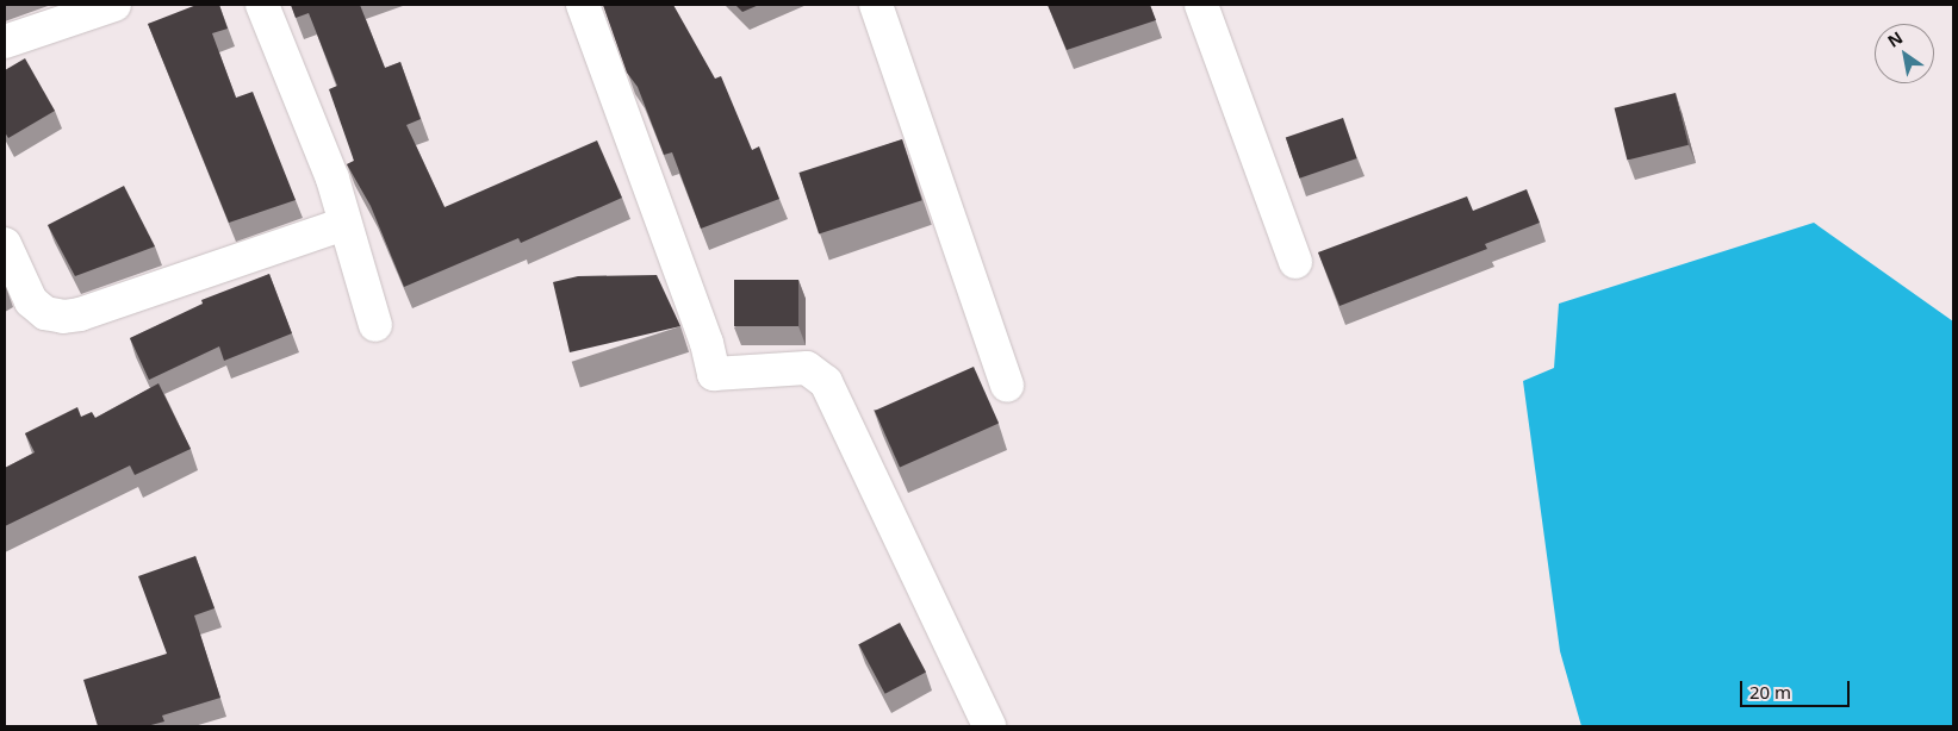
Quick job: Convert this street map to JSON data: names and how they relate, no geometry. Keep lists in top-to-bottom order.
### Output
{
  "scale_bar": "20 m",
  "north": "top left"
}
